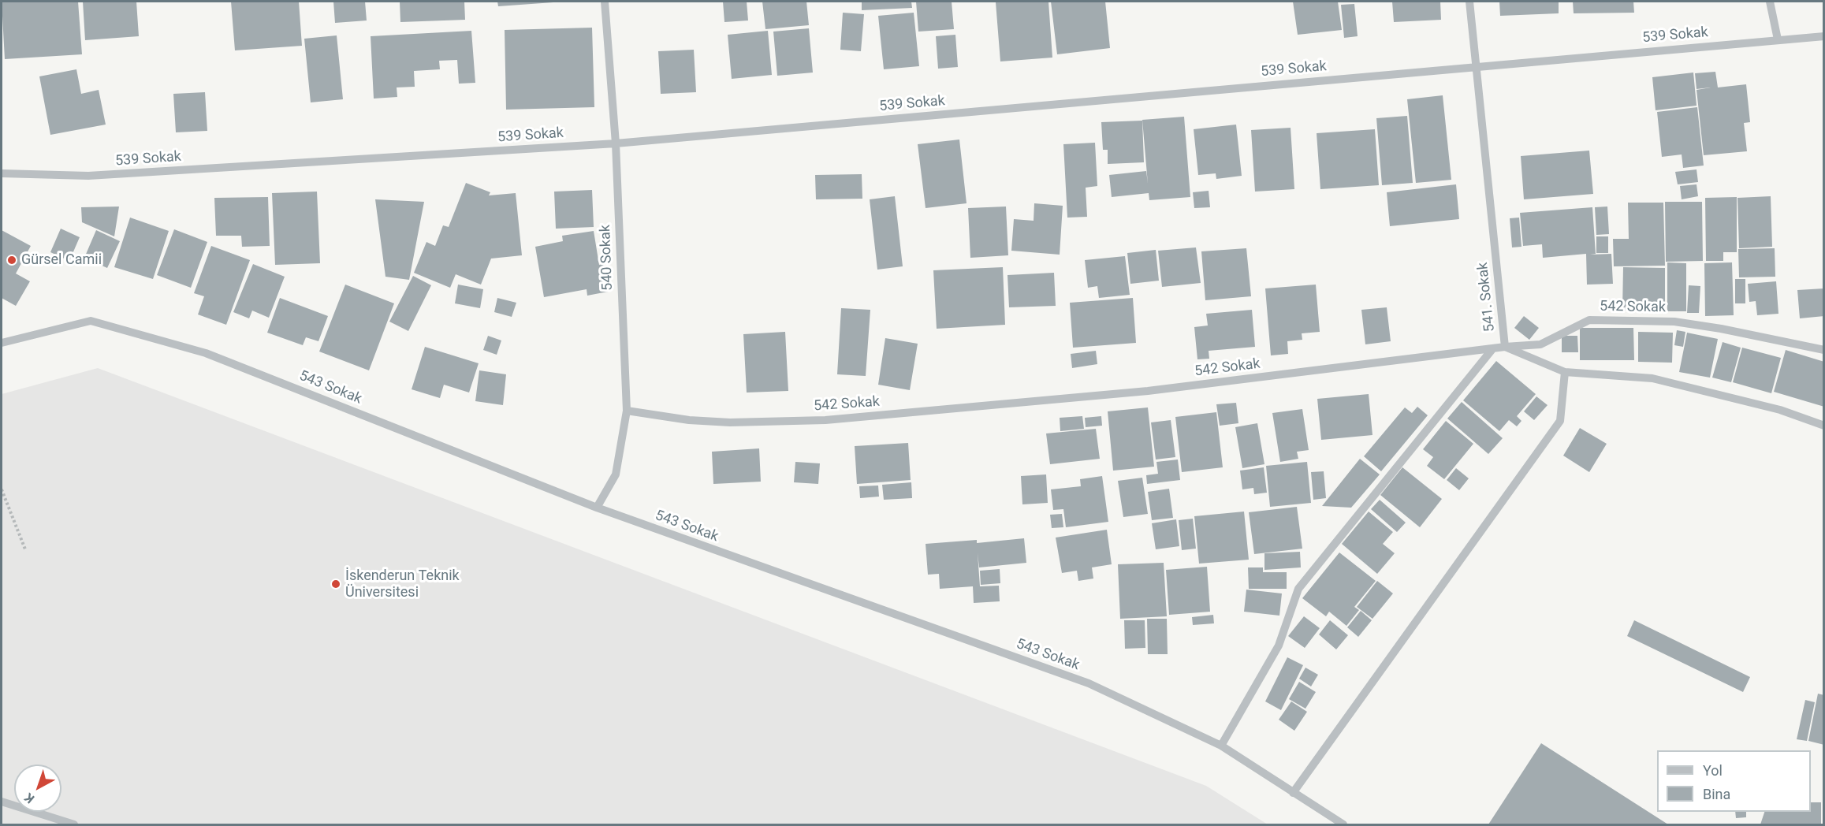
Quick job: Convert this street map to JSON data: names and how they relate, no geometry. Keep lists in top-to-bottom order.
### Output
{
  "streets": {
    "street": [
      "539 Sokak",
      "540 Sokak",
      "541. Sokak",
      "542 Sokak",
      "543 Sokak"
    ]
  },
  "crossings": [
    ["539 Sokak", "540 Sokak"],
    ["539 Sokak", "541. Sokak"],
    ["540 Sokak", "542 Sokak"],
    ["540 Sokak", "543 Sokak"],
    ["541. Sokak", "542 Sokak"]
  ],
  "places": ["Gürsel Camii", "İskenderun Teknik Üniversitesi"],
  "legend": ["Yol", "Bina"],
  "north": "bottom left"
}
